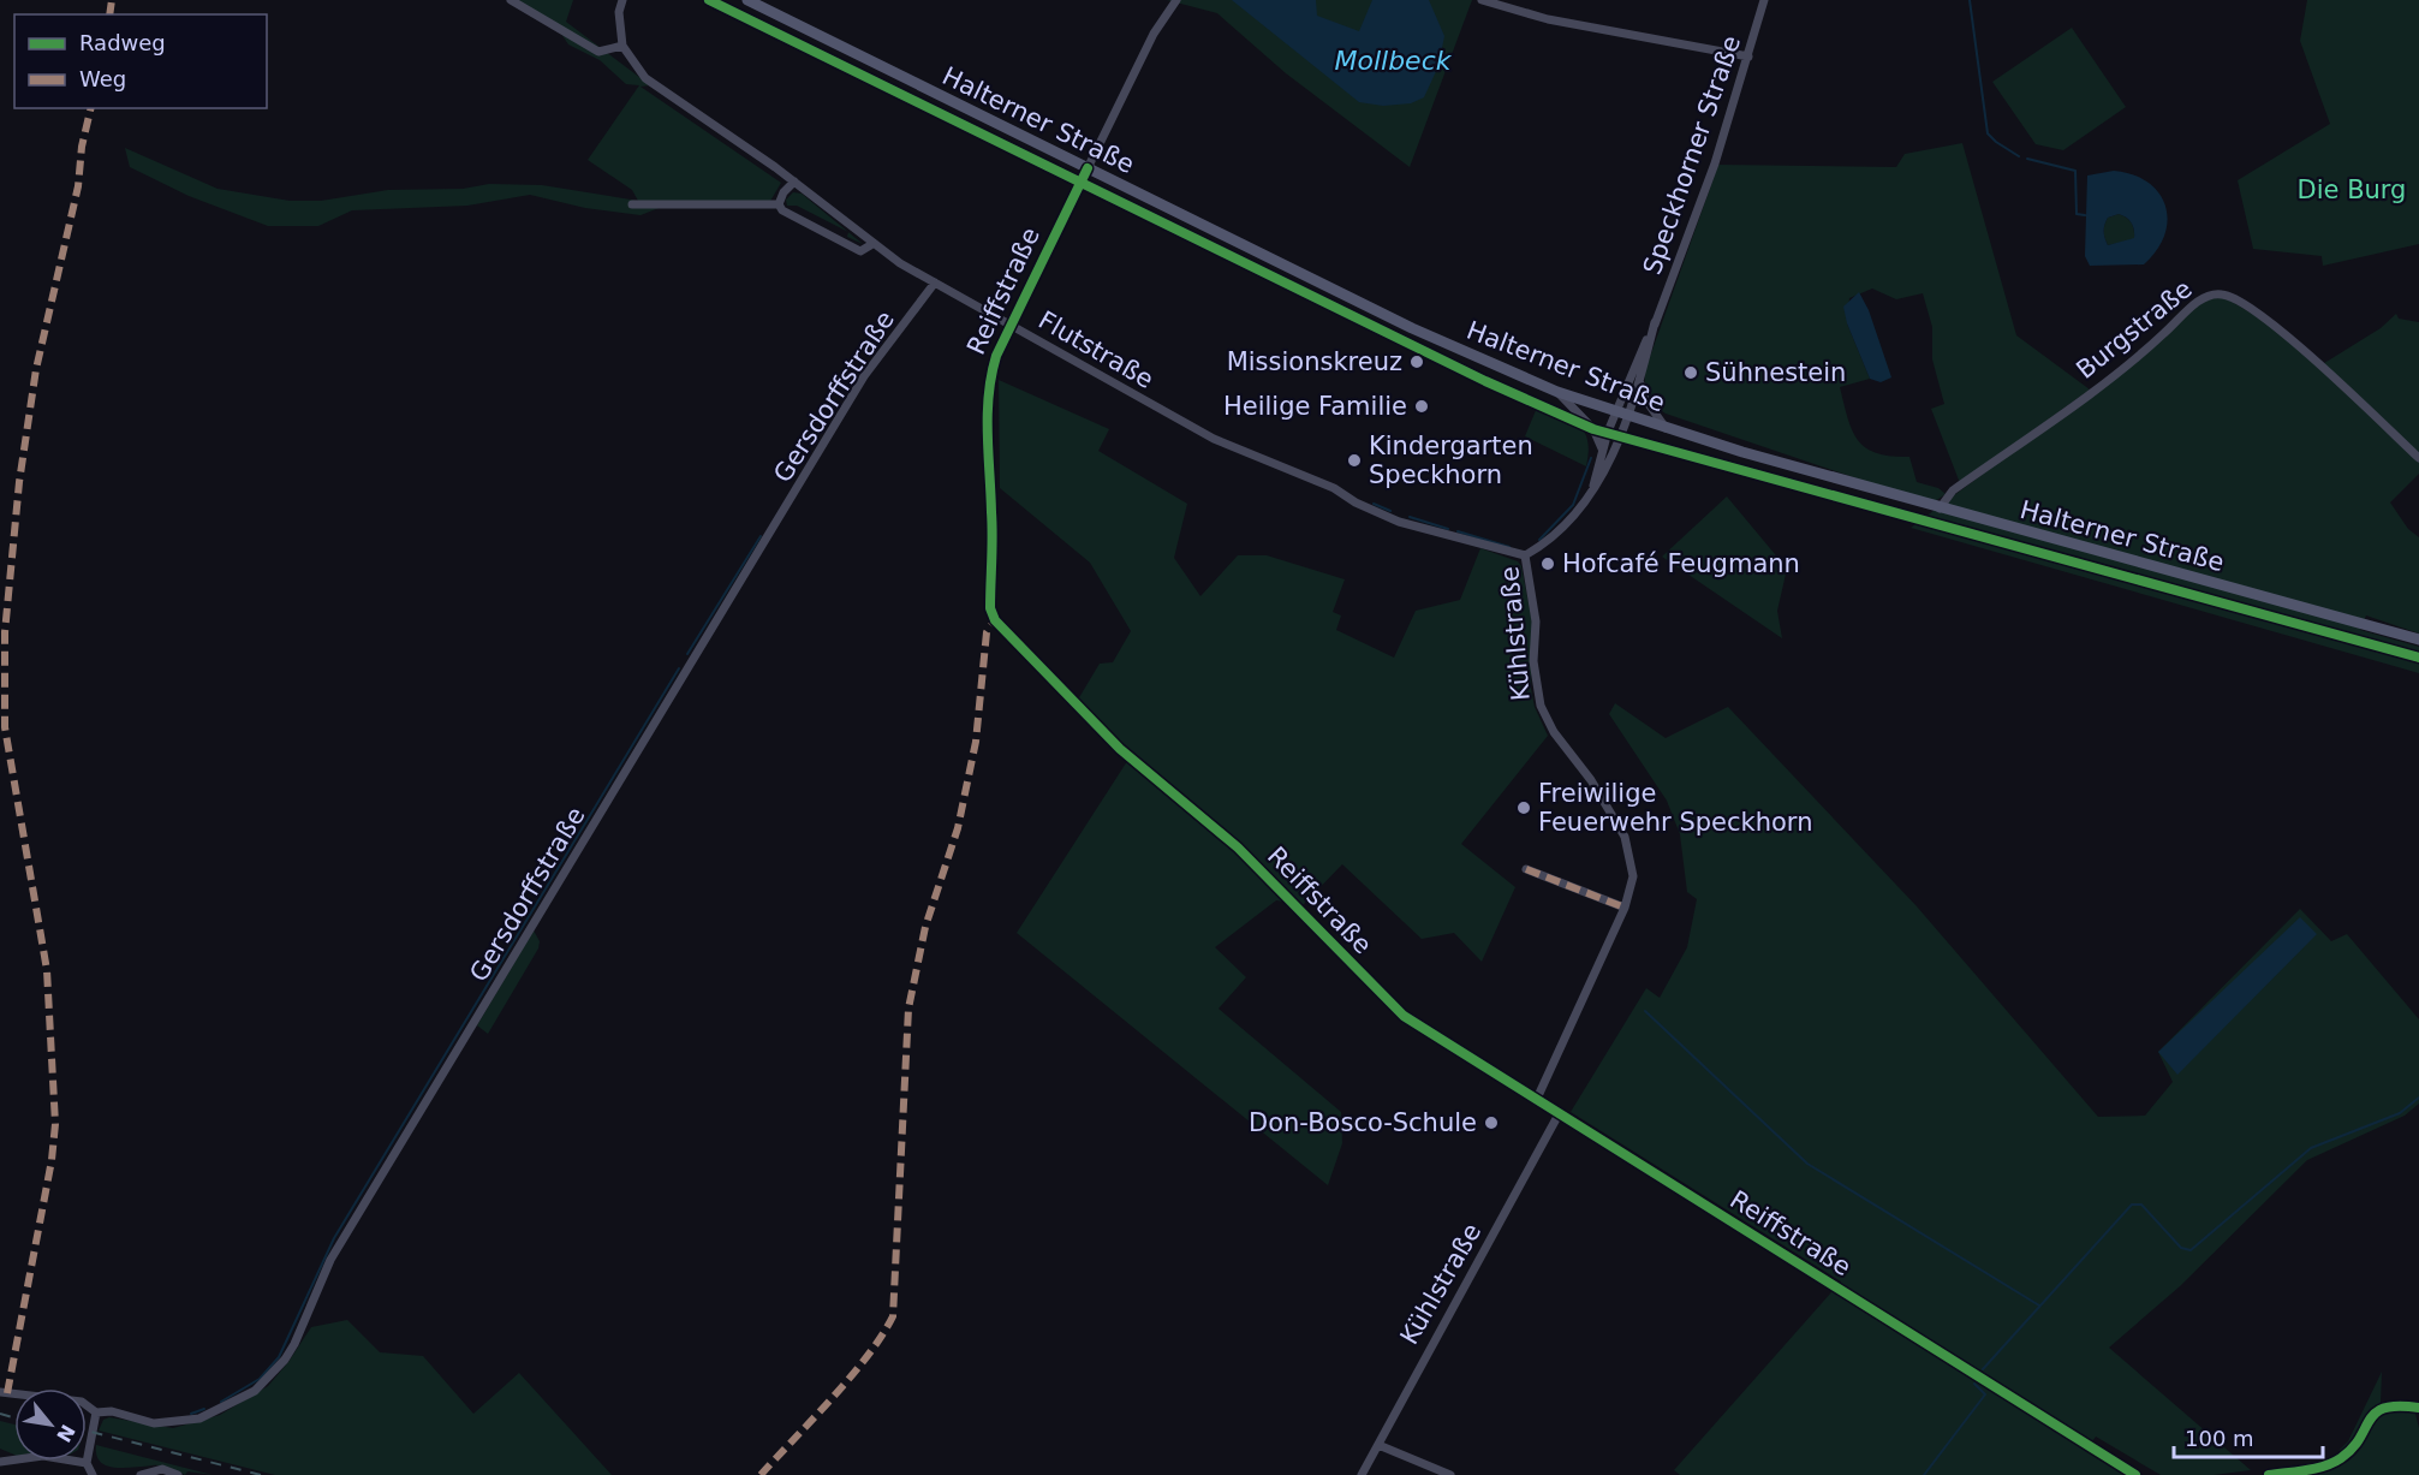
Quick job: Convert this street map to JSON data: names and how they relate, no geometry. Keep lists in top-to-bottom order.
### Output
{
  "streets": {
    "main road": ["Halterner Straße"],
    "street": [
      "Speckhorner Straße",
      "Reiffstraße",
      "Burgstraße",
      "Flutstraße",
      "Gersdorffstraße",
      "Kühlstraße"
    ]
  },
  "crossings": [
    ["Halterner Straße", "Speckhorner Straße"],
    ["Halterner Straße", "Burgstraße"],
    ["Halterner Straße", "Kühlstraße"],
    ["Speckhorner Straße", "Kühlstraße"],
    ["Reiffstraße", "Flutstraße"],
    ["Reiffstraße", "Kühlstraße"],
    ["Flutstraße", "Gersdorffstraße"],
    ["Flutstraße", "Kühlstraße"]
  ],
  "water": ["Mollbeck"],
  "parks": ["Die Burg"],
  "places": [
    "Missionskreuz",
    "Sühnestein",
    "Heilige Familie",
    "Kindergarten Speckhorn",
    "Hofcafé Feugmann",
    "Freiwilige Feuerwehr Speckhorn",
    "Don-Bosco-Schule"
  ],
  "legend": ["Radweg", "Weg"],
  "scale_bar": "100 m",
  "north": "bottom right"
}
